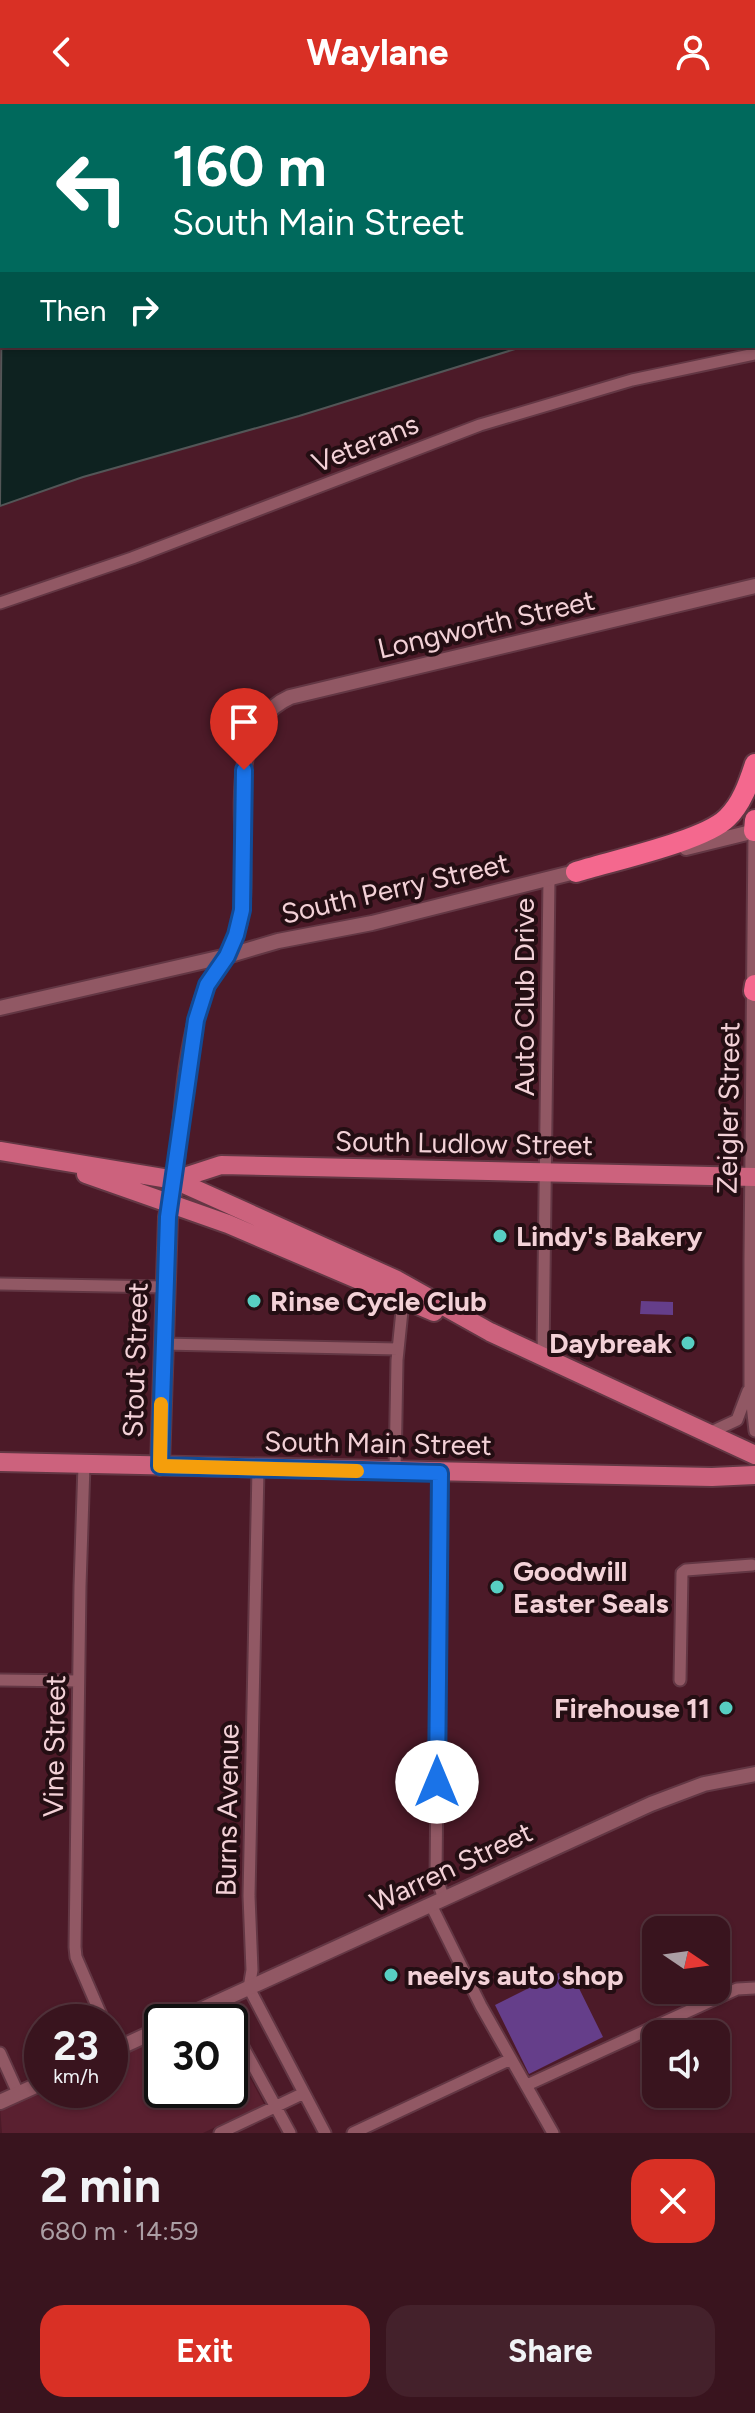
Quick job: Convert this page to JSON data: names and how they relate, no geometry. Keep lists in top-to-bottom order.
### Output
{
  "streets": {
    "main road": ["South Ludlow Street", "Stout Street", "South Main Street"],
    "street": [
      "Veterans",
      "Longworth Street",
      "South Perry Street",
      "Auto Club Drive",
      "Zeigler Street",
      "Vine Street",
      "Burns Avenue",
      "Warren Street"
    ]
  },
  "crossings": [
    ["Longworth Street", "Stout Street"],
    ["South Perry Street", "Auto Club Drive"],
    ["South Perry Street", "Zeigler Street"],
    ["South Perry Street", "Stout Street"],
    ["Auto Club Drive", "South Ludlow Street"],
    ["Zeigler Street", "South Ludlow Street"],
    ["South Ludlow Street", "Stout Street"],
    ["Stout Street", "South Main Street"],
    ["South Main Street", "Vine Street"],
    ["South Main Street", "Burns Avenue"],
    ["Burns Avenue", "Warren Street"]
  ],
  "places": [
    "Lindy's Bakery",
    "Rinse Cycle Club",
    "Daybreak",
    "Goodwill Easter Seals",
    "Firehouse 11",
    "neelys auto shop"
  ],
  "north": "right",
  "page": {
    "header": "Waylane",
    "turn": ["160 m", "South Main Street"],
    "then": "Then",
    "speed": "23 km/h",
    "limit": "30",
    "heading": ["2 min", "680 m · 14:59"],
    "buttons": ["Exit", "Share"]
  }
}
